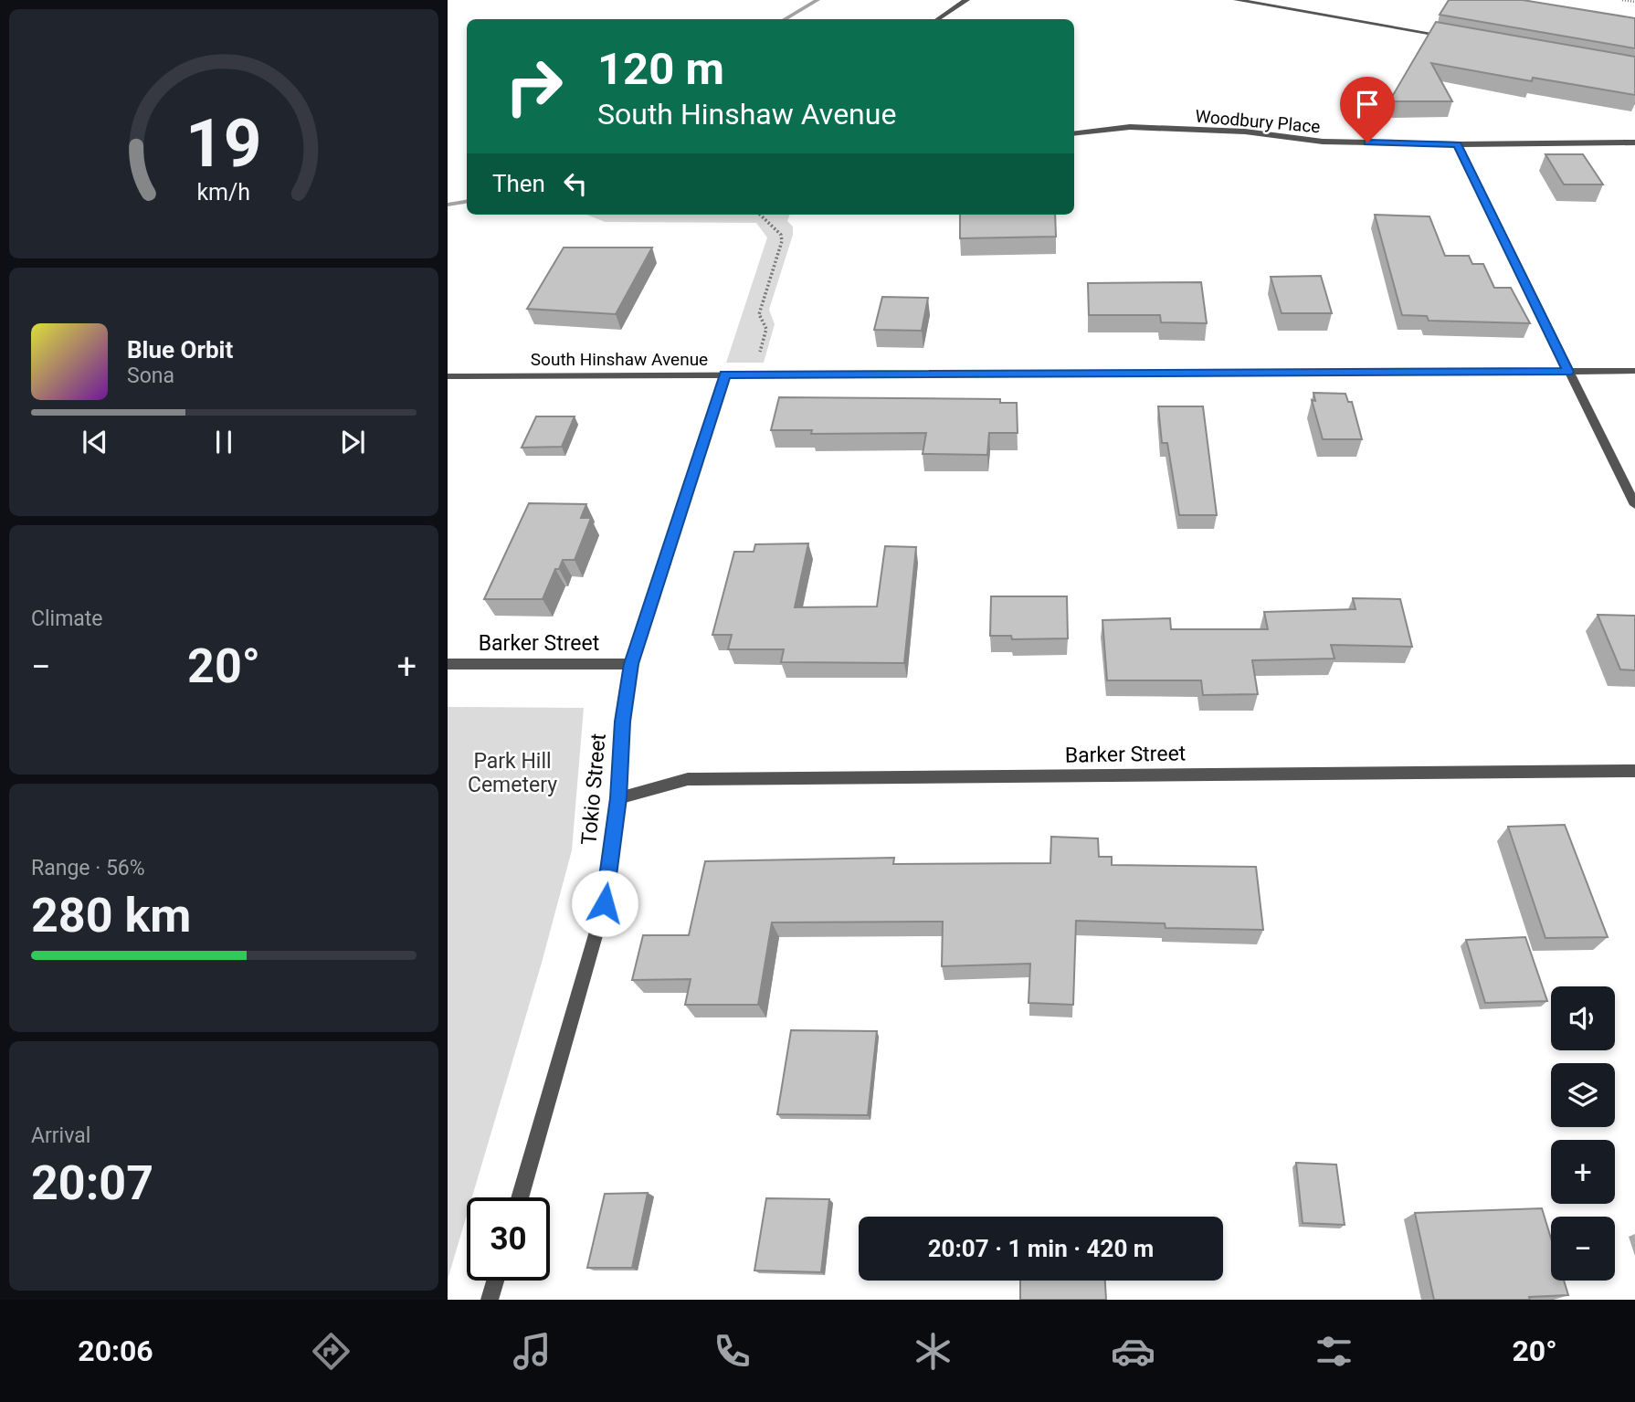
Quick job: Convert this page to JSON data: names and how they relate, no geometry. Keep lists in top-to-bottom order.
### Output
{
  "streets": {
    "street": [
      "Woodbury Place",
      "South Hinshaw Avenue",
      "Barker Street",
      "Tokio Street"
    ]
  },
  "crossings": [
    ["South Hinshaw Avenue", "Tokio Street"],
    ["Barker Street", "Tokio Street"]
  ],
  "parks": ["Park Hill Cemetery"],
  "page": {
    "turn": ["120 m", "South Hinshaw Avenue"],
    "then": "Then",
    "song": ["Blue Orbit", "Sona"],
    "tile": [
      "Climate",
      ["Range · 56%", "280 km"],
      ["Arrival", "20:07"]
    ],
    "heat": ["−", "20°", "+"],
    "map_buttons": ["+", "−"],
    "limit": "30",
    "trip": "20:07 · 1 min · 420 m",
    "tabs": ["20:06", "20°"],
    "gauge": ["19", "km/h"]
  }
}
